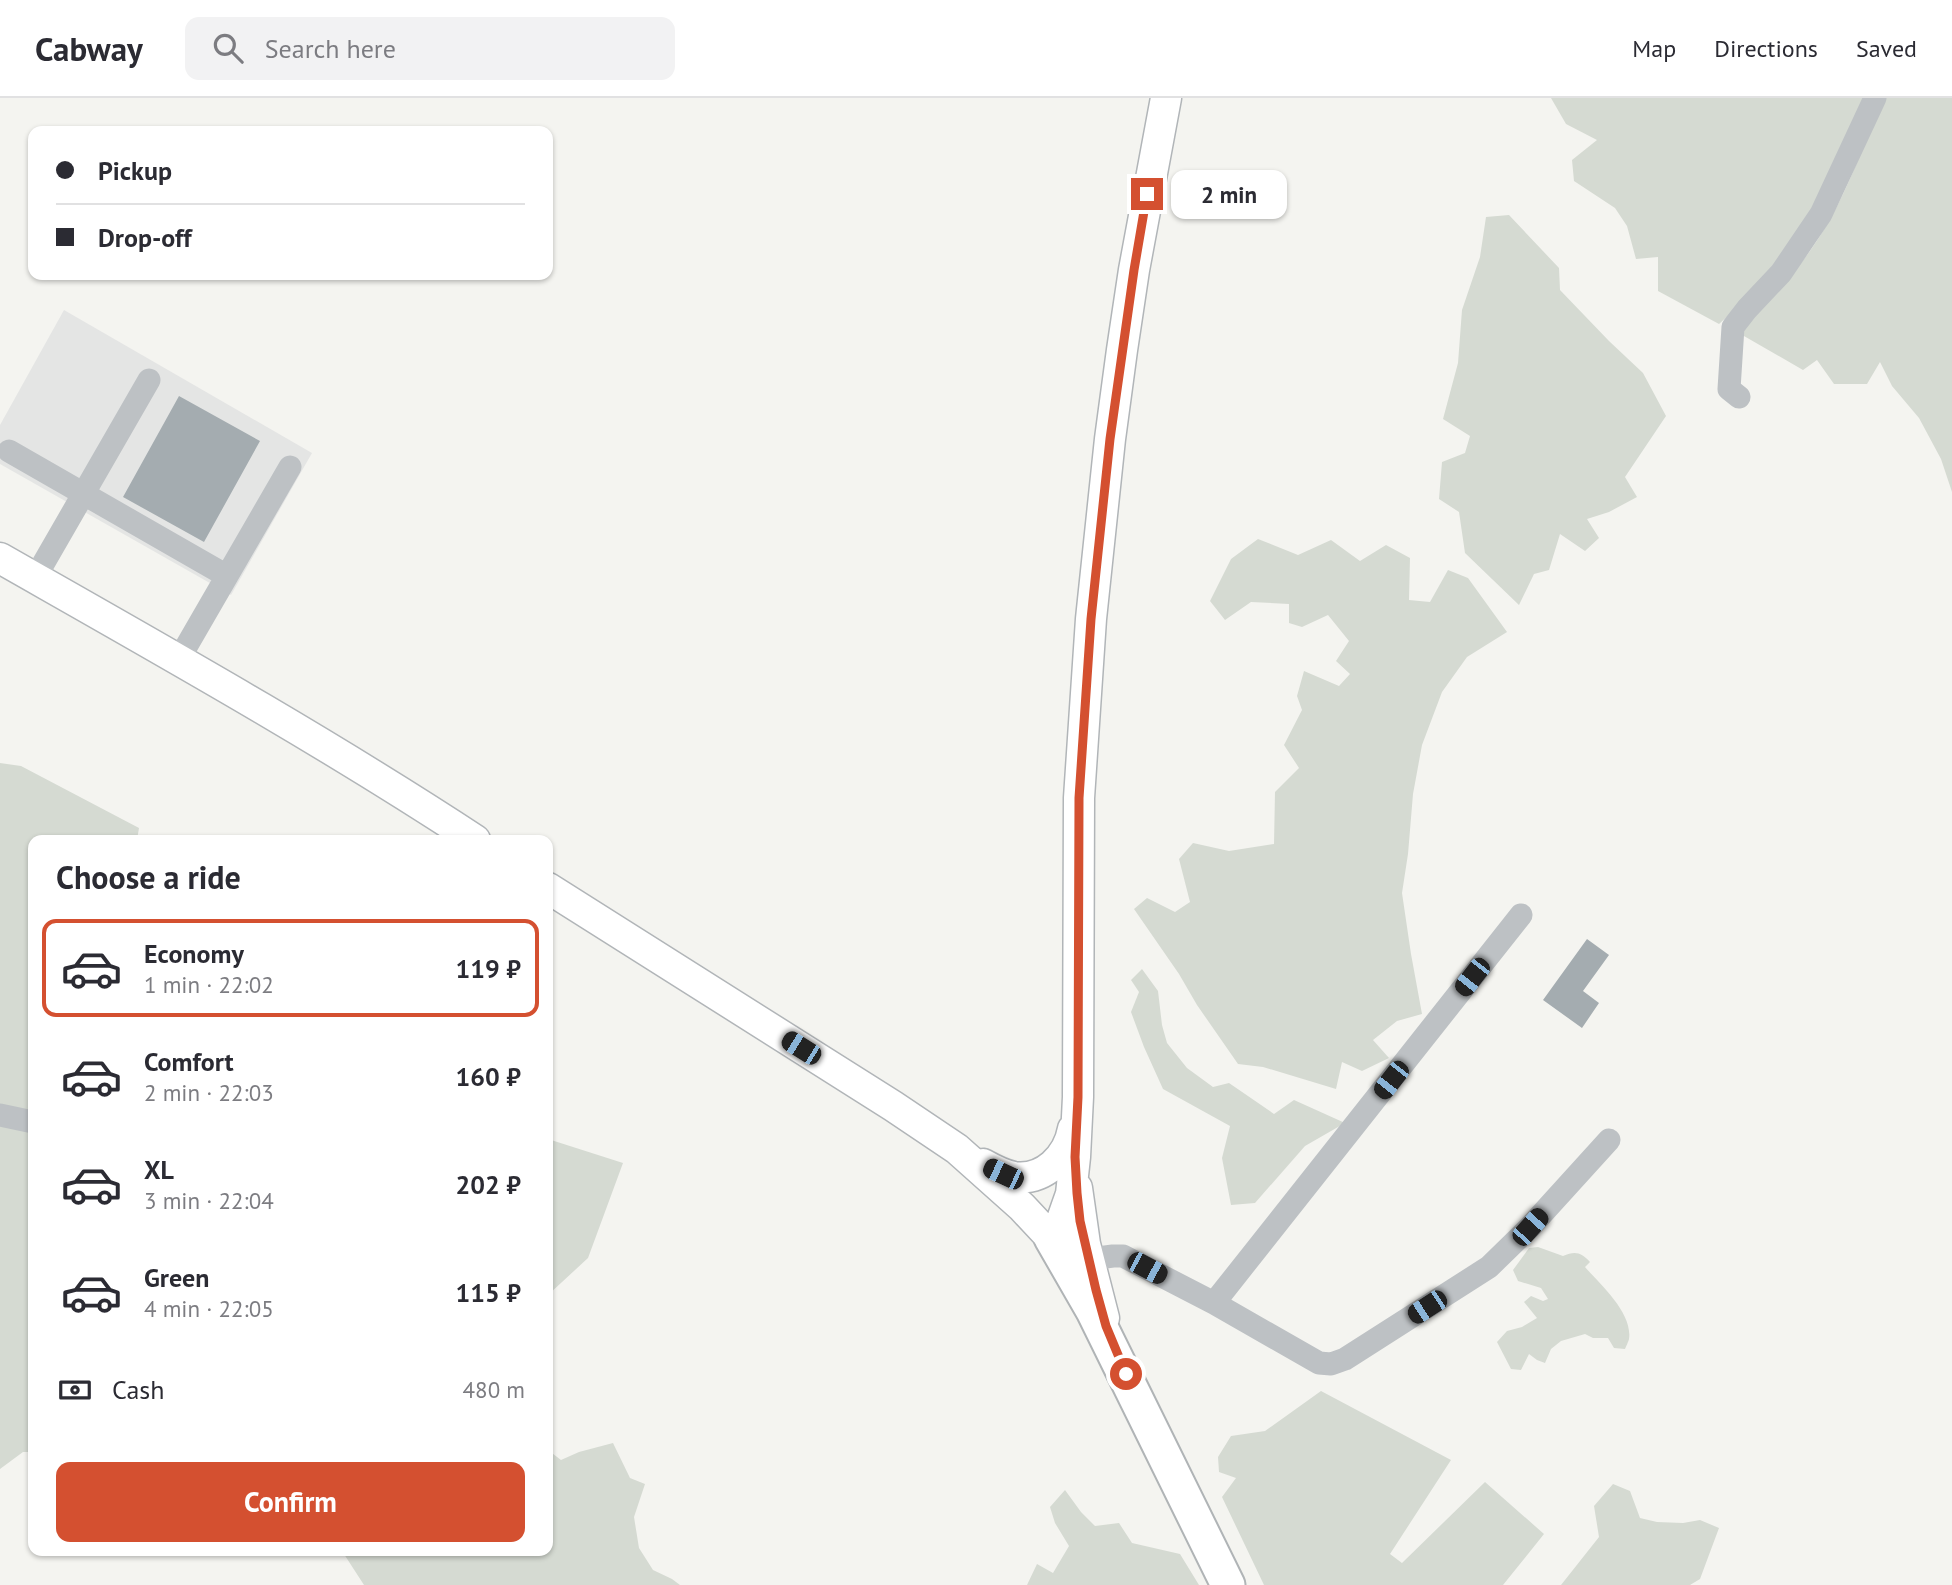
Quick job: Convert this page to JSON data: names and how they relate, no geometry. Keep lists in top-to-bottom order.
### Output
{
  "page": {
    "header": "Cabway",
    "search": "Search here",
    "nav": ["Map", "Directions", "Saved"],
    "banner": ["Pickup", "Drop-off"],
    "bubble": "2 min",
    "heading": "Choose a ride",
    "list": [
      {
        "name": "Economy",
        "note": "1 min · 22:02",
        "value": "119 ₽"
      },
      {
        "name": "Comfort",
        "note": "2 min · 22:03",
        "value": "160 ₽"
      },
      {
        "name": "XL",
        "note": "3 min · 22:04",
        "value": "202 ₽"
      },
      {
        "name": "Green",
        "note": "4 min · 22:05",
        "value": "115 ₽"
      }
    ],
    "pay": ["Cash", "480 m"],
    "buttons": "Confirm"
  }
}
